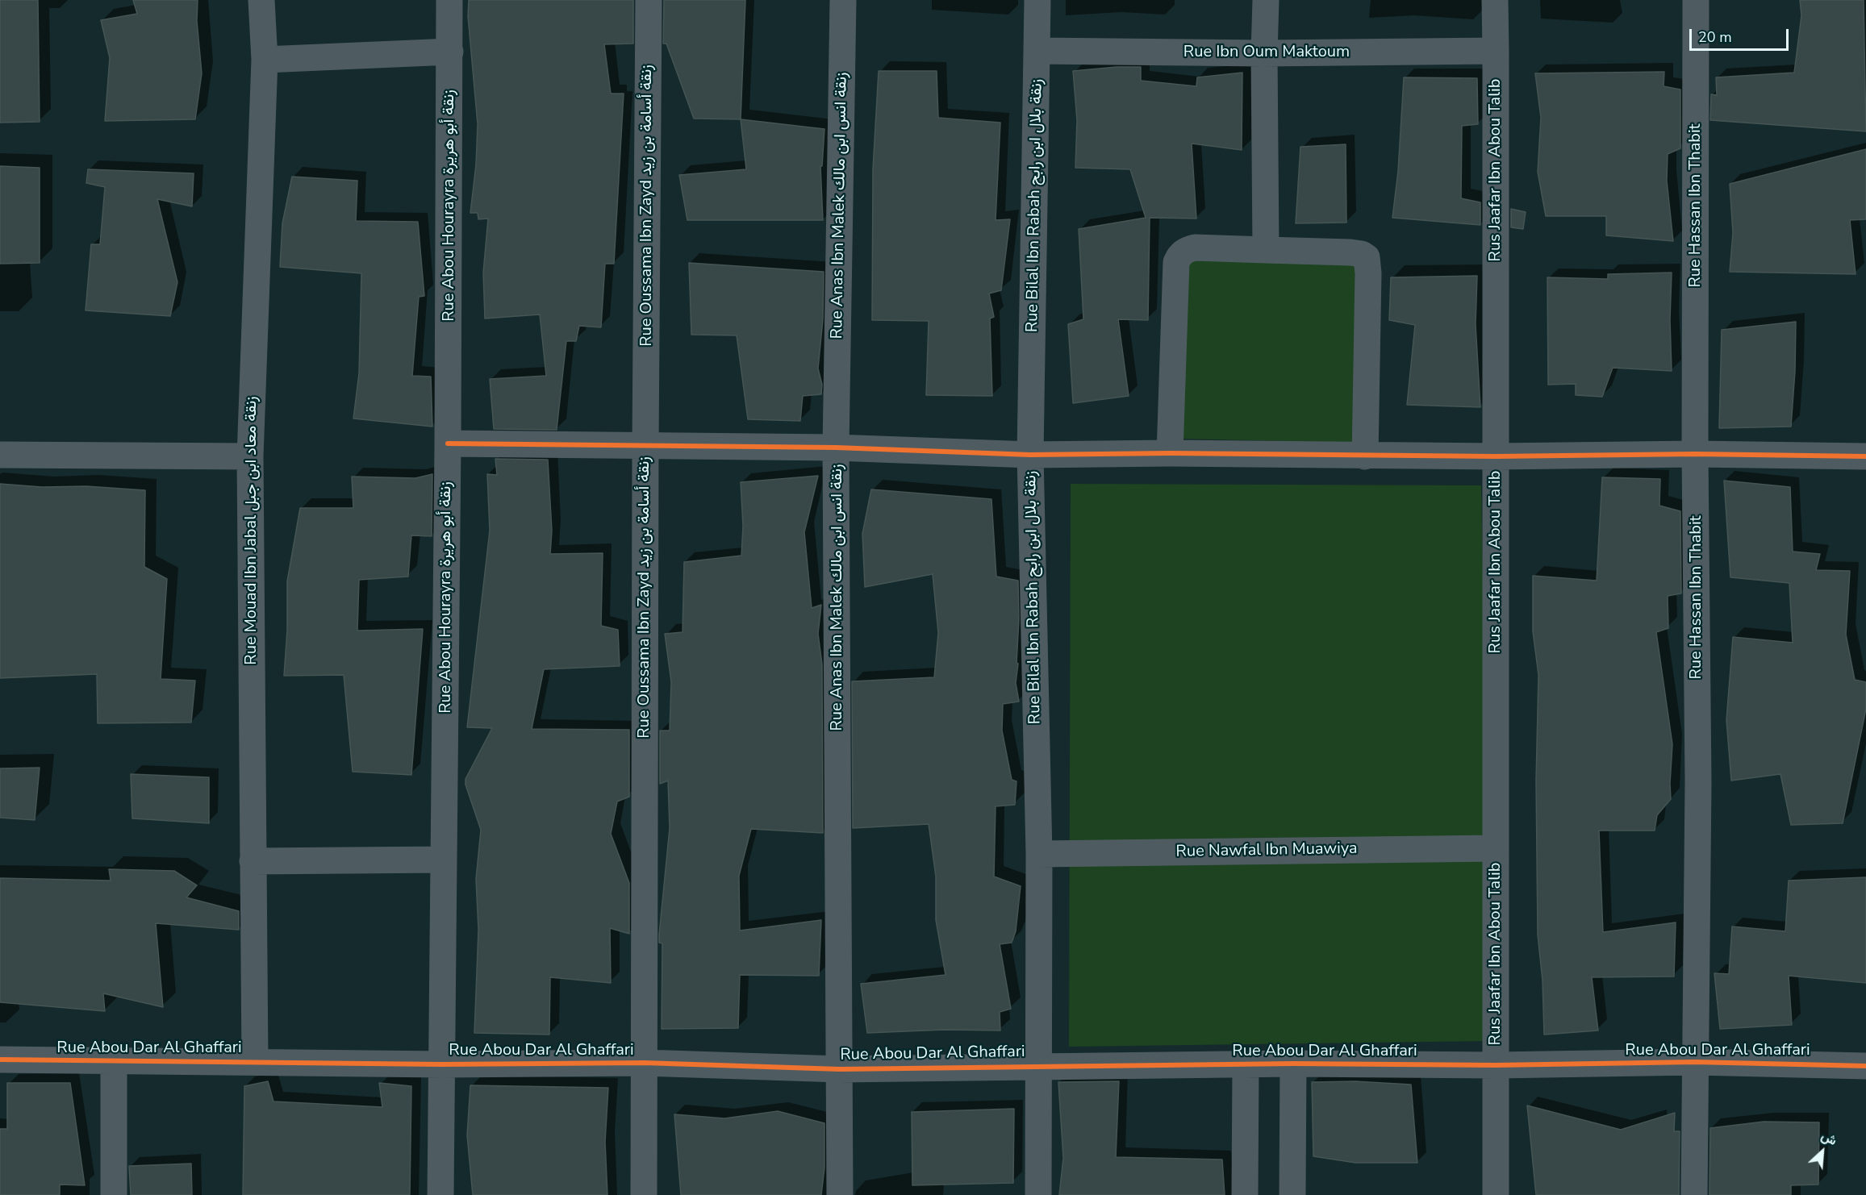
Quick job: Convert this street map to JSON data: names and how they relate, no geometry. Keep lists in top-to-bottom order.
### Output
{
  "streets": {
    "street": [
      "Rue Ibn Oum Maktoum",
      "Rus Jaafar Ibn Abou Talib",
      "Rue Abou Hourayra زنقة أبو هريرة",
      "Rue Oussama Ibn Zayd زنقة أسامة بن زيد",
      "Rue Anas Ibn Malek زنقة انس ابن مالك",
      "Rue Bilal Ibn Rabah زنقة بلال ابن رابح",
      "Rue Hassan Ibn Thabit",
      "Rue Mouad Ibn Jabal زنقة معاد ابن جبل",
      "Rue Nawfal Ibn Muawiya",
      "Rue Abou Dar Al Ghaffari"
    ]
  },
  "crossings": [
    ["Rue Ibn Oum Maktoum", "Rus Jaafar Ibn Abou Talib"],
    ["Rue Ibn Oum Maktoum", "Rue Bilal Ibn Rabah زنقة بلال ابن رابح"],
    ["Rus Jaafar Ibn Abou Talib", "Rue Nawfal Ibn Muawiya"],
    ["Rus Jaafar Ibn Abou Talib", "Rue Abou Dar Al Ghaffari"],
    ["Rue Abou Hourayra زنقة أبو هريرة", "Rue Abou Dar Al Ghaffari"],
    ["Rue Oussama Ibn Zayd زنقة أسامة بن زيد", "Rue Abou Dar Al Ghaffari"],
    ["Rue Anas Ibn Malek زنقة انس ابن مالك", "Rue Abou Dar Al Ghaffari"],
    ["Rue Bilal Ibn Rabah زنقة بلال ابن رابح", "Rue Nawfal Ibn Muawiya"],
    ["Rue Bilal Ibn Rabah زنقة بلال ابن رابح", "Rue Abou Dar Al Ghaffari"],
    ["Rue Hassan Ibn Thabit", "Rue Abou Dar Al Ghaffari"],
    ["Rue Mouad Ibn Jabal زنقة معاد ابن جبل", "Rue Abou Dar Al Ghaffari"]
  ],
  "scale_bar": "20 m",
  "north": "top right"
}
